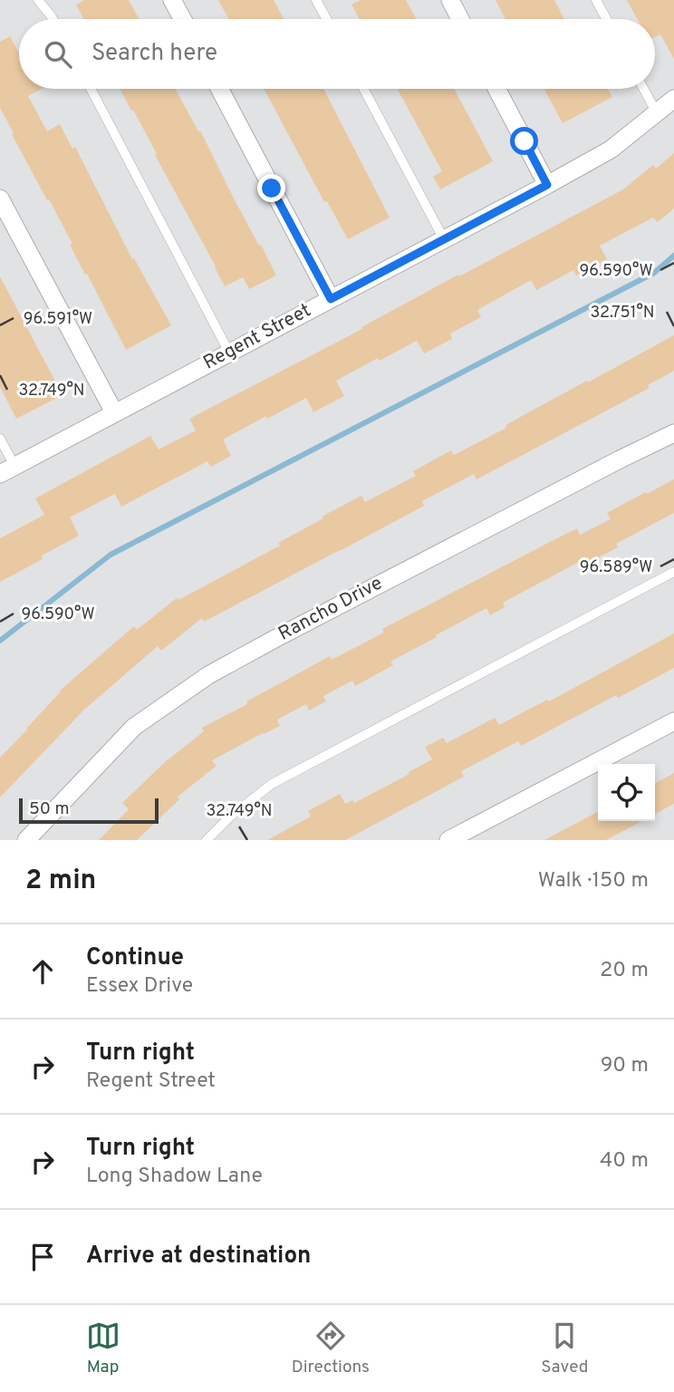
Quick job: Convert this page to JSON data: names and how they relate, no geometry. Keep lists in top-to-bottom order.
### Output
{
  "streets": {
    "street": ["Regent Street", "Rancho Drive"]
  },
  "scale_bar": "50 m",
  "page": {
    "search": "Search here",
    "scale": "50 m",
    "heading": ["2 min", "Walk · 150 m"],
    "list": [
      ["Continue", "Essex Drive", "20 m"],
      ["Turn right", "Regent Street", "90 m"],
      ["Turn right", "Long Shadow Lane", "40 m"],
      "Arrive at destination"
    ],
    "nav": ["Map", "Directions", "Saved"]
  },
  "coordinates": [
    "96.590°W",
    "32.751°N",
    "96.591°W",
    "32.749°N",
    "96.589°W"
  ]
}
